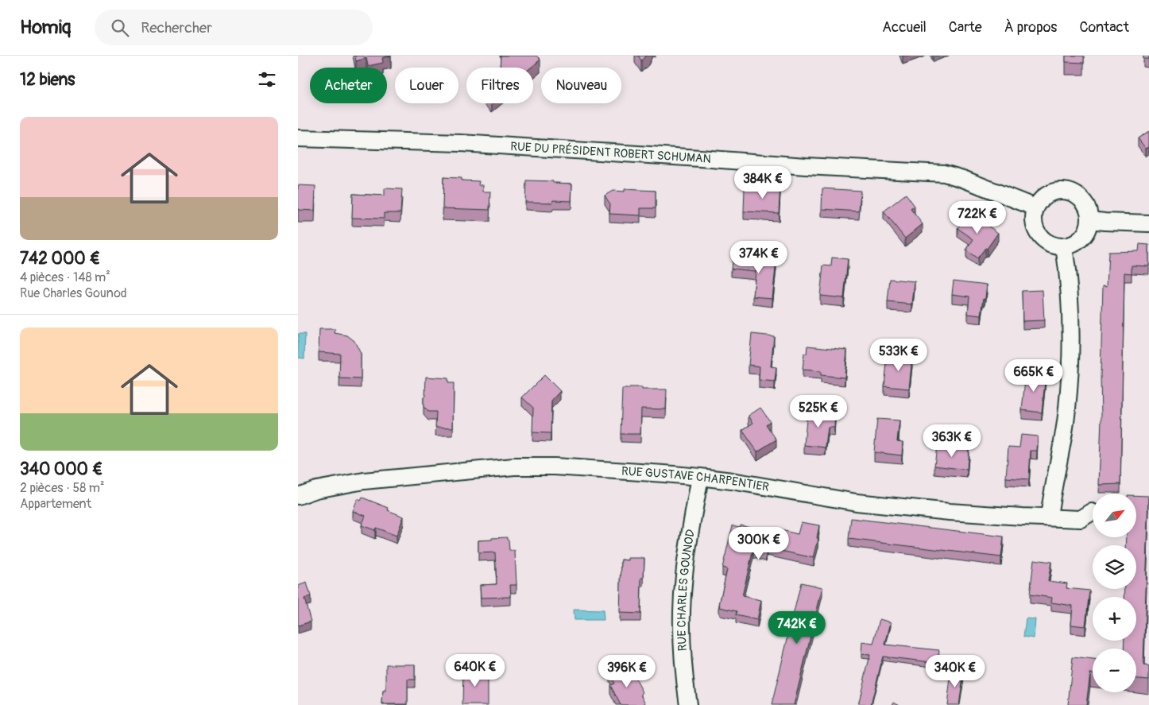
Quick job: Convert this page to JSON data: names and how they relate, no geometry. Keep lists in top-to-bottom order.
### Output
{
  "streets": {
    "street": ["RUE DU PRÉSIDENT ROBERT SCHUMAN", "RUE GUSTAVE CHARPENTIER", "RUE CHARLES GOUNOD"]
  },
  "crossings": [
    ["RUE GUSTAVE CHARPENTIER", "RUE CHARLES GOUNOD"]
  ],
  "north": "top right",
  "page": {
    "header": "Homiq",
    "search": "Rechercher",
    "nav": [
      "Accueil",
      "Carte",
      "À propos",
      "Contact"
    ],
    "heading": "12 biens",
    "chip": [
      "Acheter",
      "Louer",
      "Filtres",
      "Nouveau"
    ],
    "list": [
      {
        "name": "742 000 €",
        "note": "4 pièces · 148 m² · Rue Charles Gounod"
      },
      {
        "name": "340 000 €",
        "note": "2 pièces · 58 m² · Appartement"
      }
    ],
    "price": [
      "384K €",
      "722K €",
      "374K €",
      "533K €",
      "665K €",
      "525K €",
      "363K €",
      "300K €",
      "742K €",
      "640K €",
      "396K €",
      "340K €"
    ],
    "map_buttons": ["+", "−"]
  }
}
